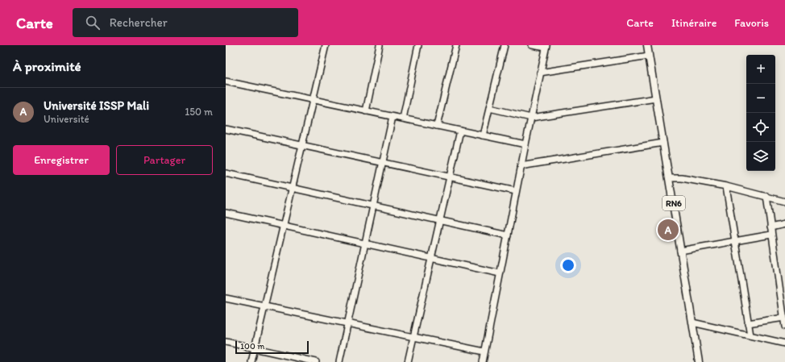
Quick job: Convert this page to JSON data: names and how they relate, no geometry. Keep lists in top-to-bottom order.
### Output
{
  "streets": {
    "main road": ["RN6"]
  },
  "scale_bar": "100 m",
  "page": {
    "header": "Carte",
    "search": "Rechercher",
    "nav": ["Carte", "Itinéraire", "Favoris"],
    "heading": "À proximité",
    "map_buttons": ["+", "−"],
    "list": [
      {
        "mark": "A",
        "name": "Université ISSP Mali",
        "note": "Université",
        "value": "150 m"
      }
    ],
    "buttons": ["Enregistrer", "Partager"],
    "pins": "A",
    "scale": "100 m"
  }
}
